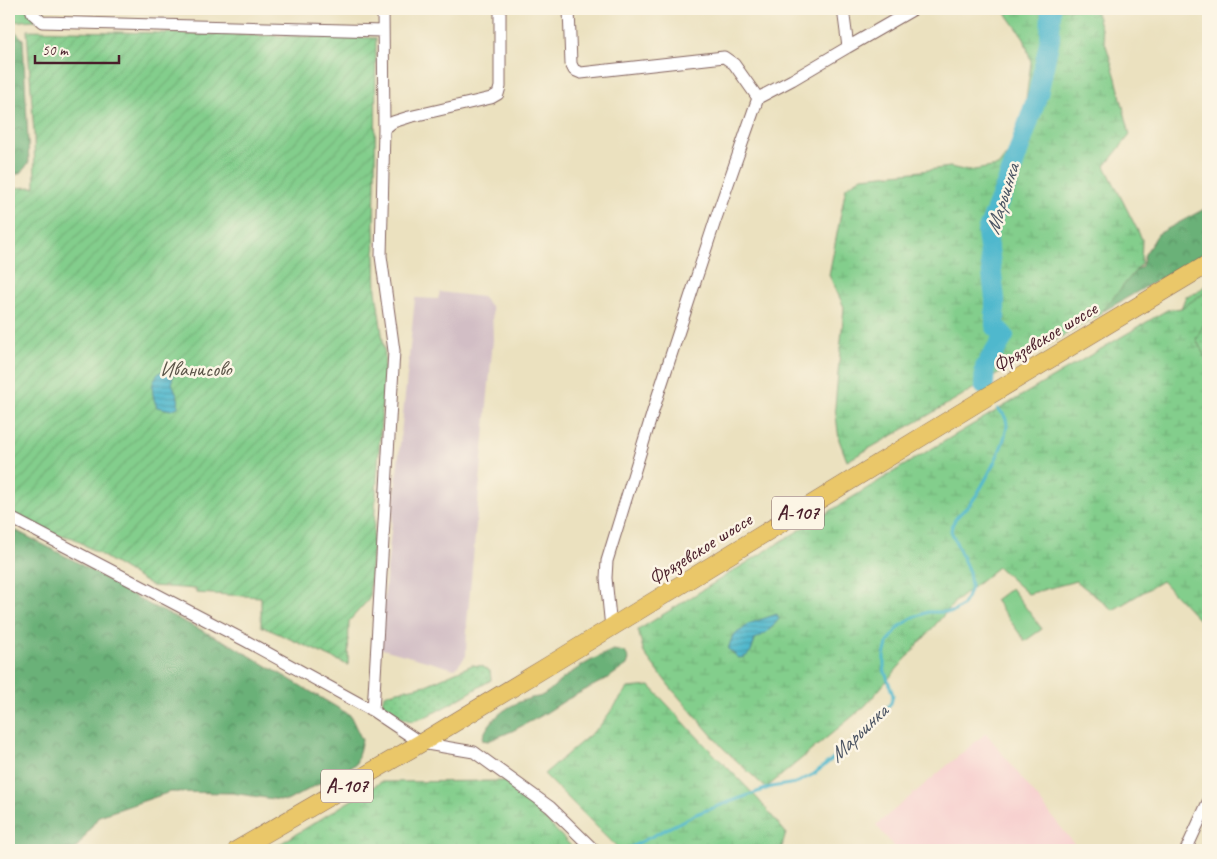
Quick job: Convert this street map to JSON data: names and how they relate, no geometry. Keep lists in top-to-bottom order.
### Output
{
  "streets": {
    "highway": ["Фрязевское шоссе", "А-107"]
  },
  "water": ["Марьинка"],
  "parks": ["Иванисово"],
  "scale_bar": "50 m"
}
